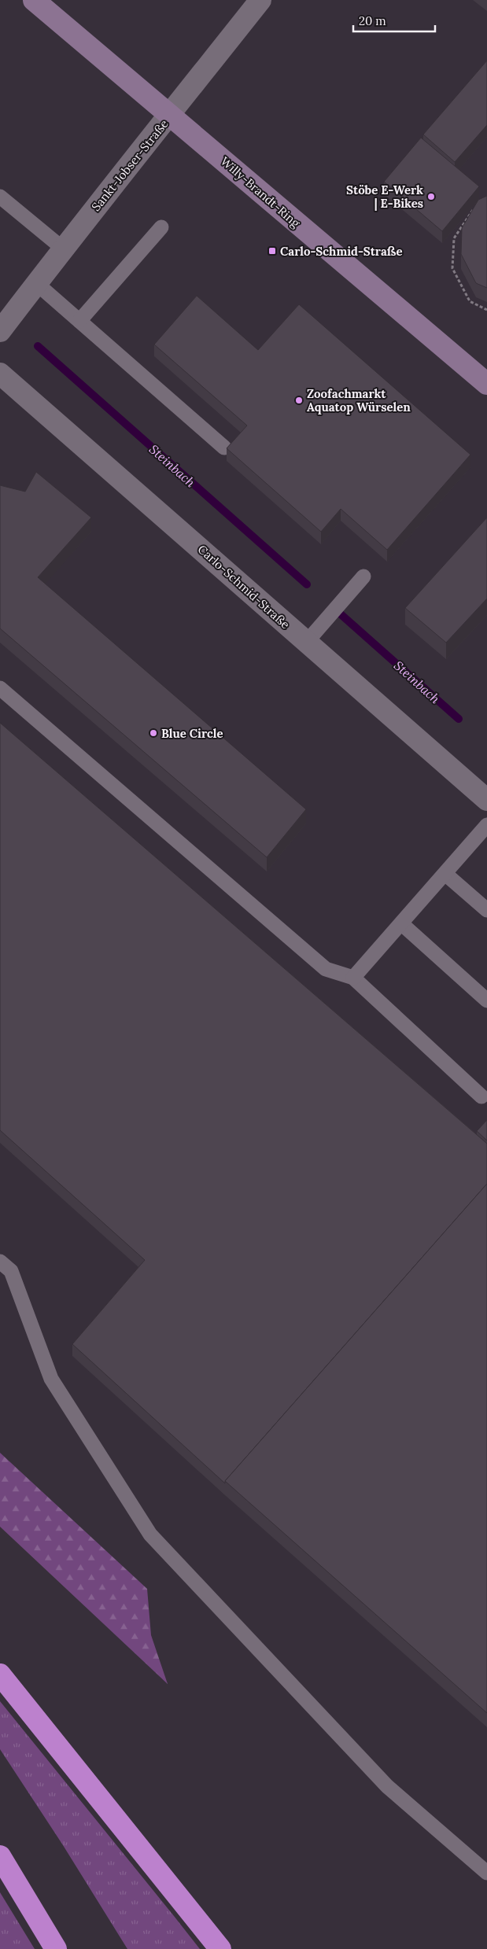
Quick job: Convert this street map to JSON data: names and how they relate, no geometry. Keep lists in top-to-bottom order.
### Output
{
  "streets": {
    "street": ["Sankt-Jobser-Straße", "Willy-Brandt-Ring", "Carlo-Schmid-Straße"]
  },
  "crossings": [
    ["Sankt-Jobser-Straße", "Willy-Brandt-Ring"]
  ],
  "water": ["Steinbach"],
  "places": {
    "other": ["Stöbe E-Werk | E-Bikes", "Zoofachmarkt Aquatop Würselen", "Blue Circle"],
    "transit": ["Carlo-Schmid-Straße"]
  },
  "scale_bar": "20 m"
}
